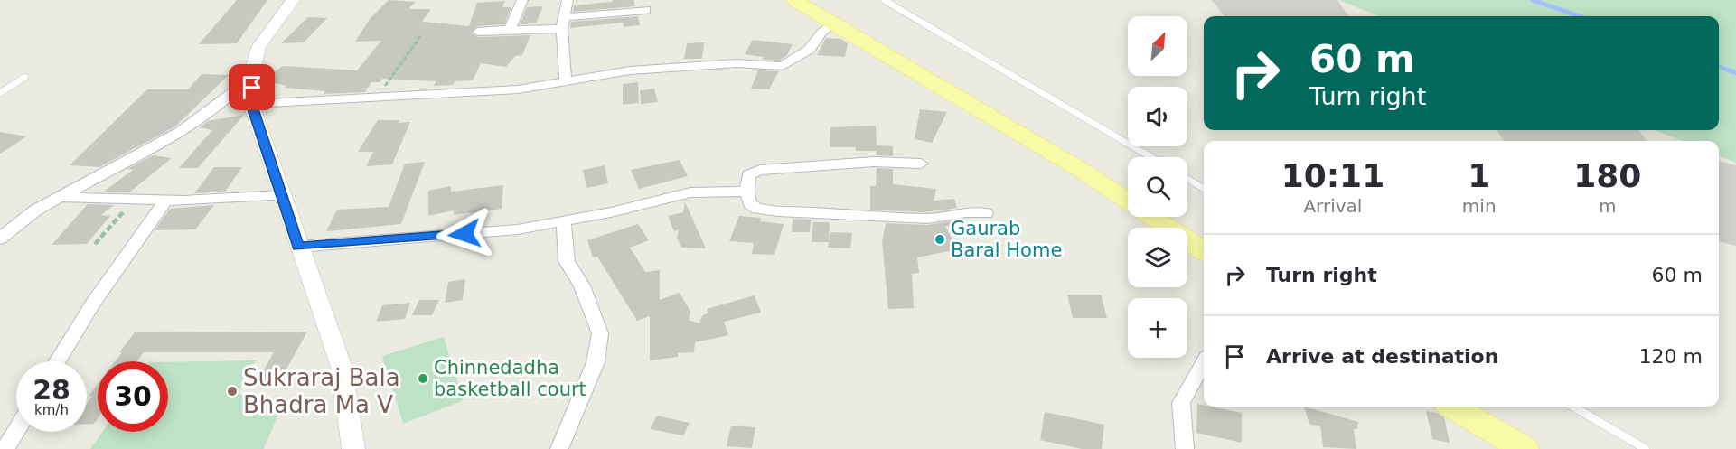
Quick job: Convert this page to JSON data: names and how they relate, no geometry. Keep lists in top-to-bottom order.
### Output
{
  "places": ["Gaurab Baral Home", "Chinnedadha basketball court", "Sukraraj Bala Bhadra Ma V"],
  "north": "top right",
  "page": {
    "map_buttons": "+",
    "turn": ["60 m", "Turn right"],
    "eta": [
      "10:11",
      "Arrival",
      "1",
      "min",
      "180",
      "m"
    ],
    "list": [
      {
        "name": "Turn right",
        "value": "60 m"
      },
      {
        "name": "Arrive at destination",
        "value": "120 m"
      }
    ],
    "speed": "28 km/h",
    "limit": "30"
  }
}
